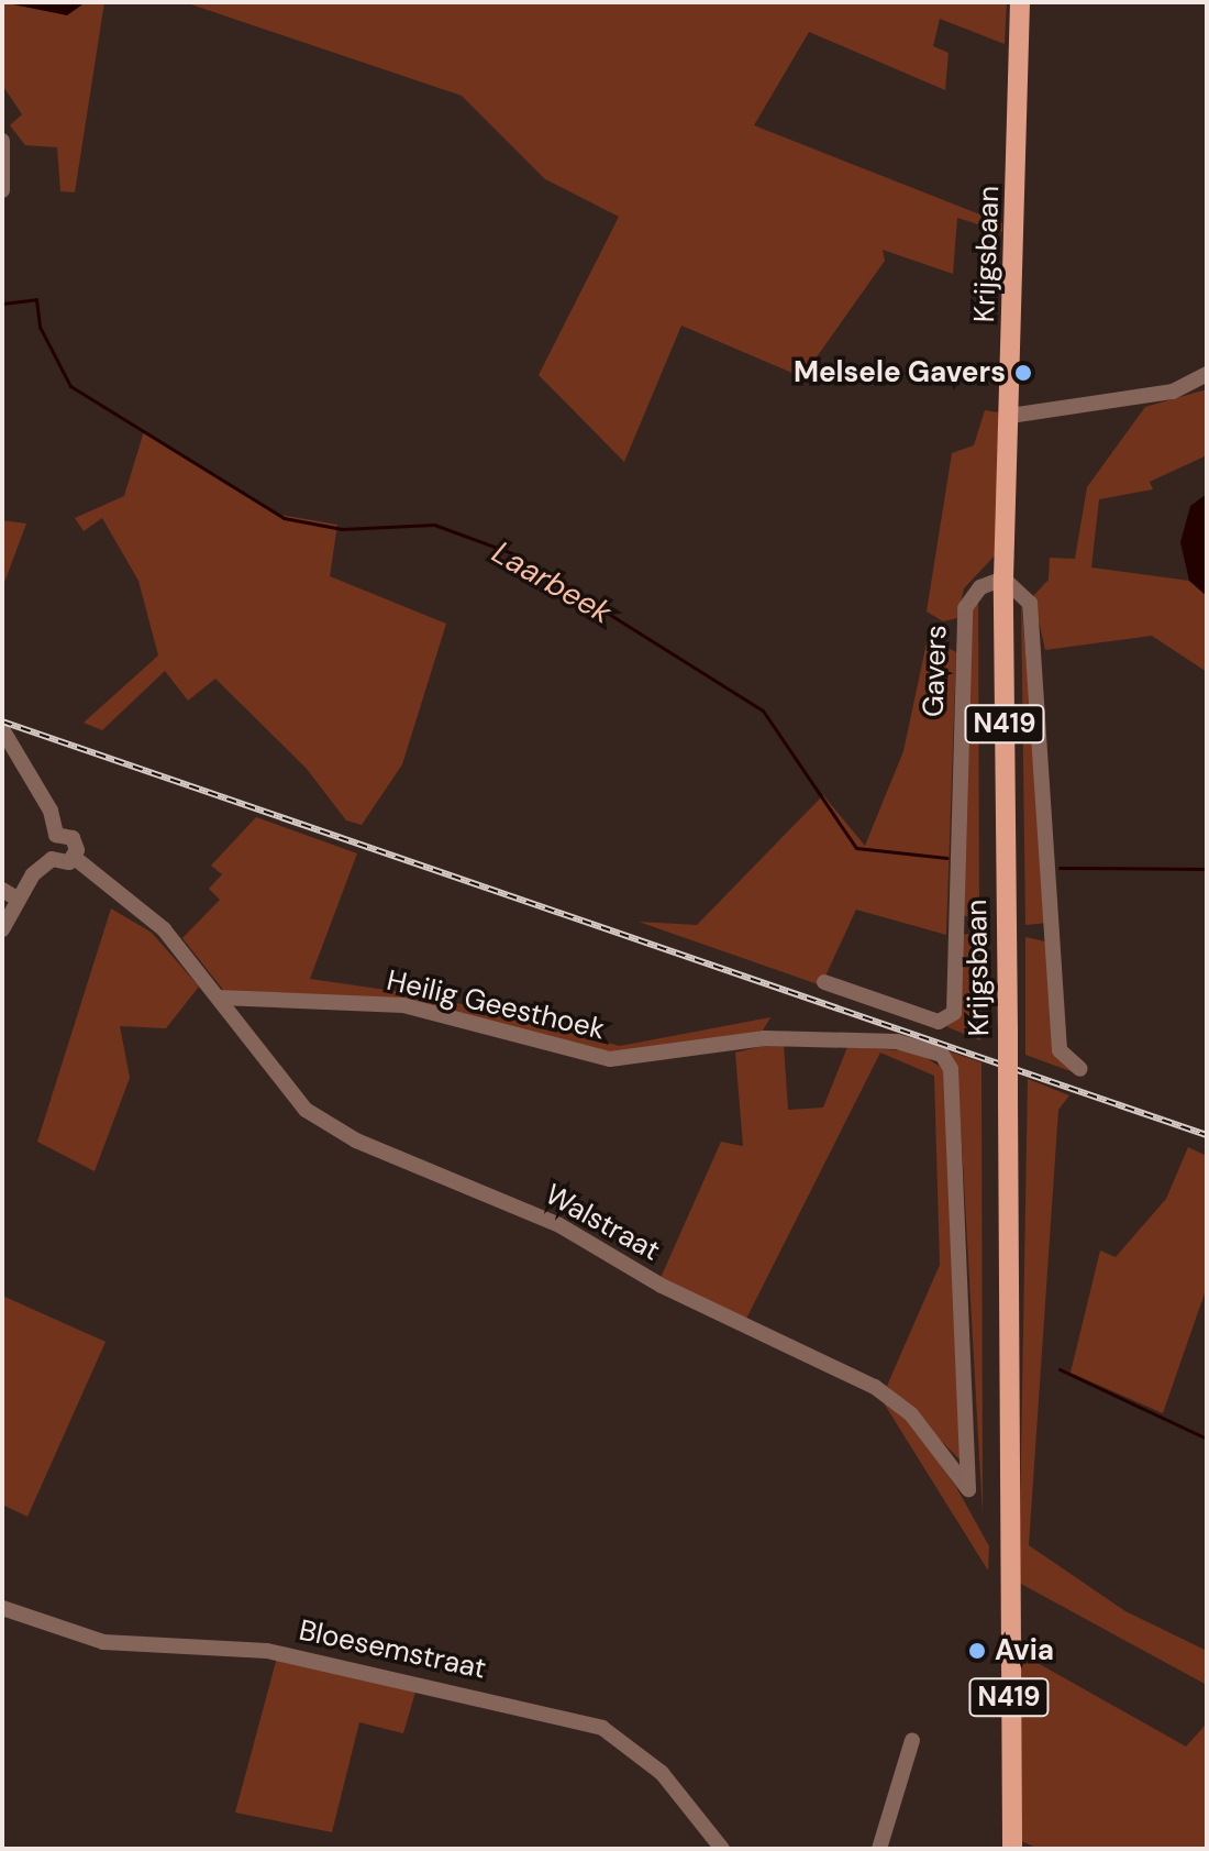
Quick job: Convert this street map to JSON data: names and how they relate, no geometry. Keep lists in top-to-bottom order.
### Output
{
  "streets": {
    "main road": ["Krijgsbaan", "N419"],
    "street": [
      "Gavers",
      "Heilig Geesthoek",
      "Walstraat",
      "Bloesemstraat"
    ]
  },
  "crossings": [
    ["Krijgsbaan", "Gavers"],
    ["Heilig Geesthoek", "Walstraat"]
  ],
  "water": ["Laarbeek"],
  "places": ["Melsele Gavers", "Avia"]
}
